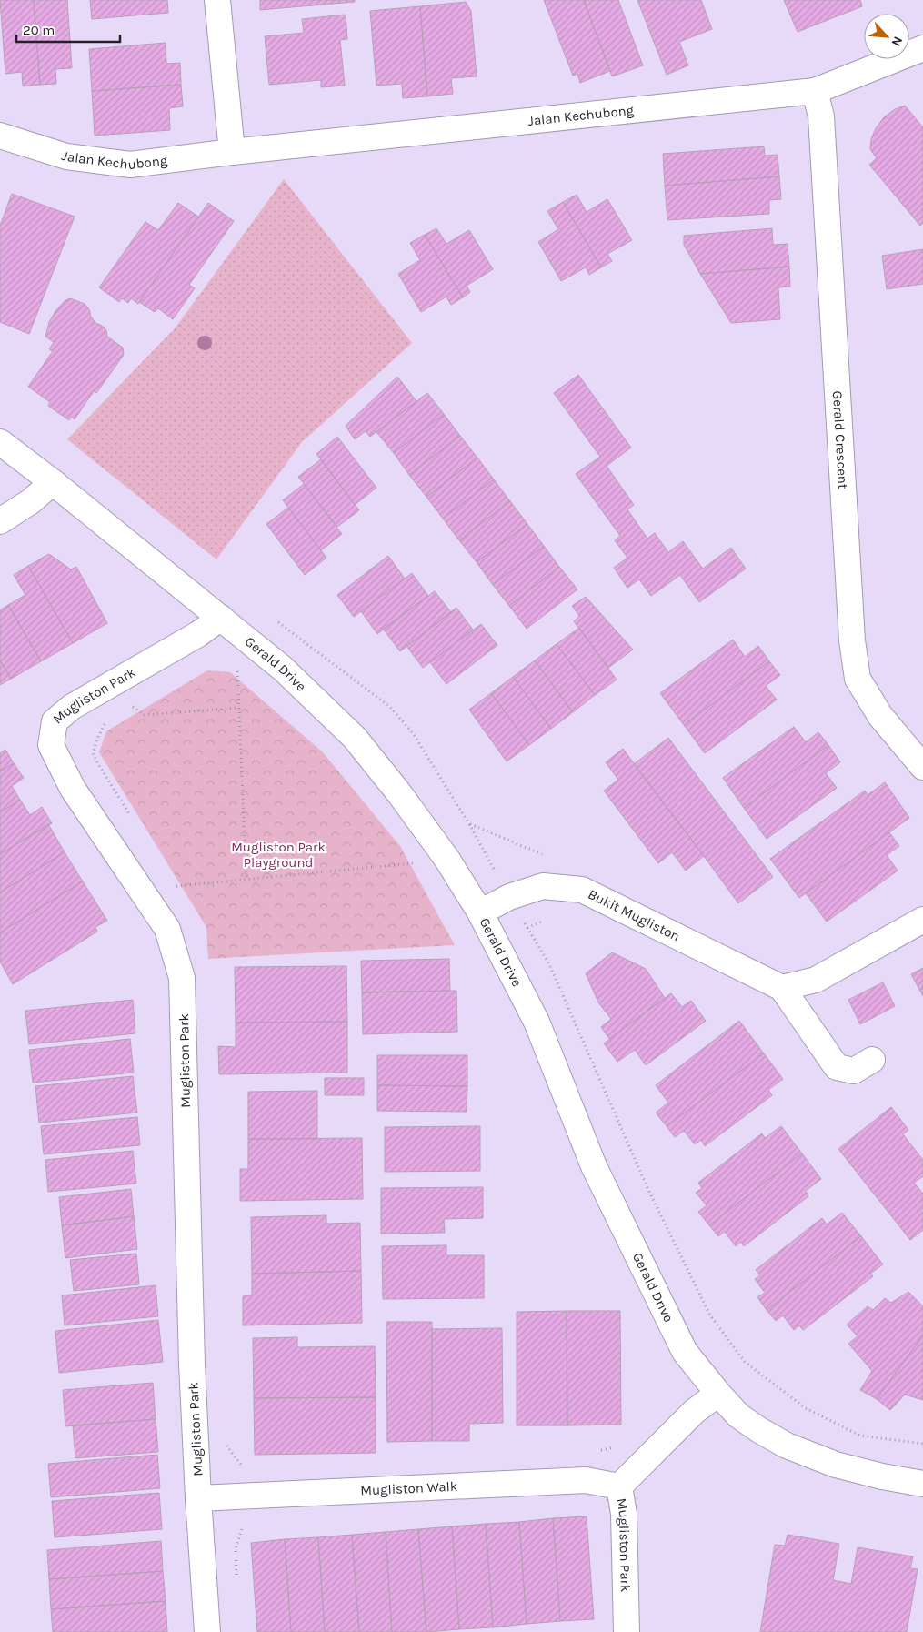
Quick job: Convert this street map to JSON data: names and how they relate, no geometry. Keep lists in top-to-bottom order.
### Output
{
  "streets": {
    "street": [
      "Jalan Kechubong",
      "Gerald Crescent",
      "Gerald Drive",
      "Mugliston Park",
      "Bukit Mugliston",
      "Mugliston Walk"
    ]
  },
  "crossings": [
    ["Jalan Kechubong", "Gerald Crescent"],
    ["Gerald Drive", "Mugliston Park"],
    ["Gerald Drive", "Bukit Mugliston"],
    ["Mugliston Park", "Mugliston Walk"]
  ],
  "parks": ["Mugliston Park Playground"],
  "scale_bar": "20 m",
  "north": "bottom right"
}
